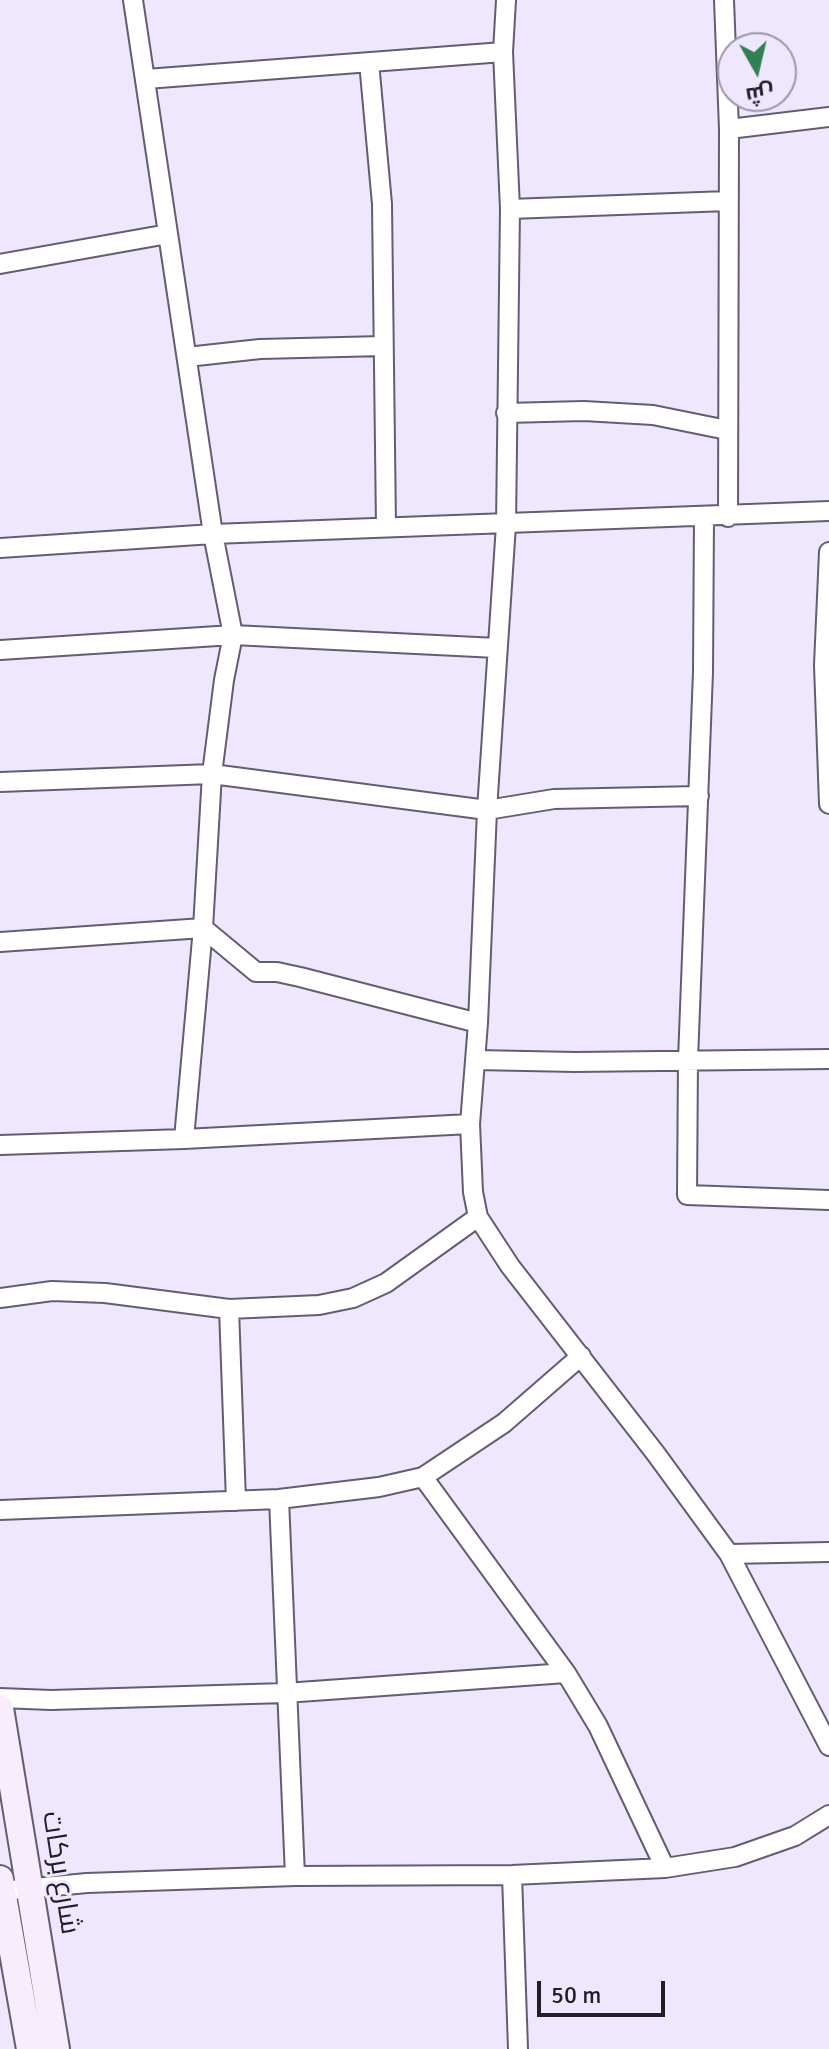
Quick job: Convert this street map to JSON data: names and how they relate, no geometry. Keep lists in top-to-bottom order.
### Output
{
  "streets": {
    "main road": ["شارع بركات"]
  },
  "scale_bar": "50 m",
  "north": "bottom"
}
